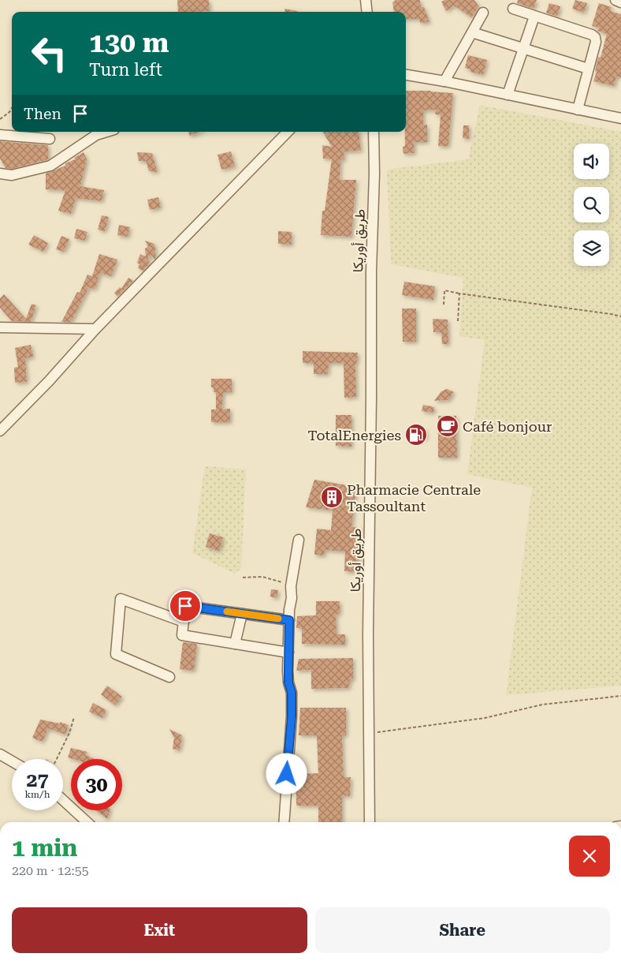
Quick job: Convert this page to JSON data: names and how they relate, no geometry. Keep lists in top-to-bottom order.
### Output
{
  "streets": {
    "street": ["طريق أوريكا"]
  },
  "places": {
    "cafe": ["Café bonjour"],
    "fuel station": ["TotalEnergies"],
    "building": ["Pharmacie Centrale Tassoultant"]
  },
  "page": {
    "turn": ["130 m", "Turn left"],
    "then": "Then",
    "speed": "27 km/h",
    "limit": "30",
    "heading": ["1 min", "220 m · 12:55"],
    "buttons": ["Exit", "Share"]
  }
}
